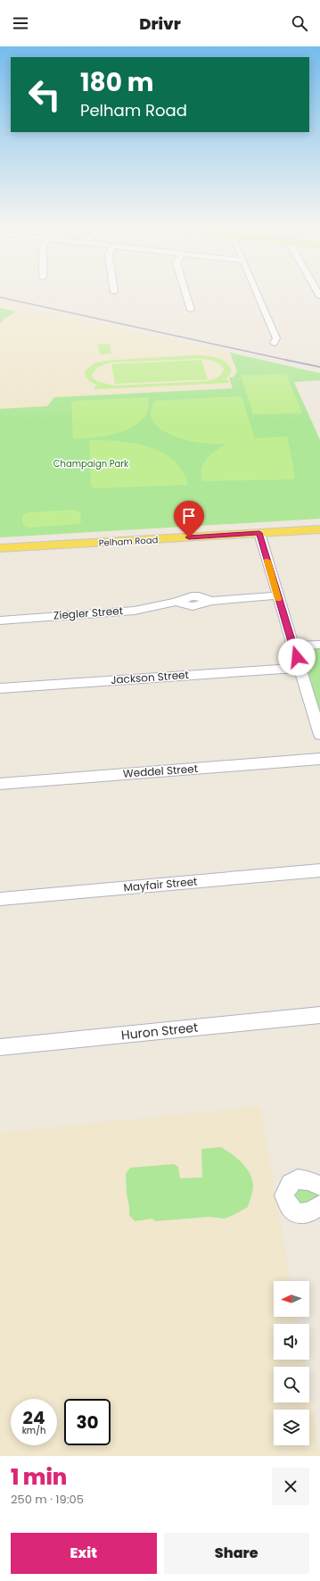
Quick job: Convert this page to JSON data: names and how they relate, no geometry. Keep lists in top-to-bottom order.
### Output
{
  "streets": {
    "main road": ["Pelham Road"],
    "street": [
      "Ziegler Street",
      "Jackson Street",
      "Weddel Street",
      "Mayfair Street",
      "Huron Street"
    ]
  },
  "parks": ["Champaign Park"],
  "north": "left",
  "page": {
    "header": "Drivr",
    "turn": ["180 m", "Pelham Road"],
    "speed": "24 km/h",
    "limit": "30",
    "heading": ["1 min", "250 m · 19:05"],
    "buttons": ["Exit", "Share"]
  }
}
